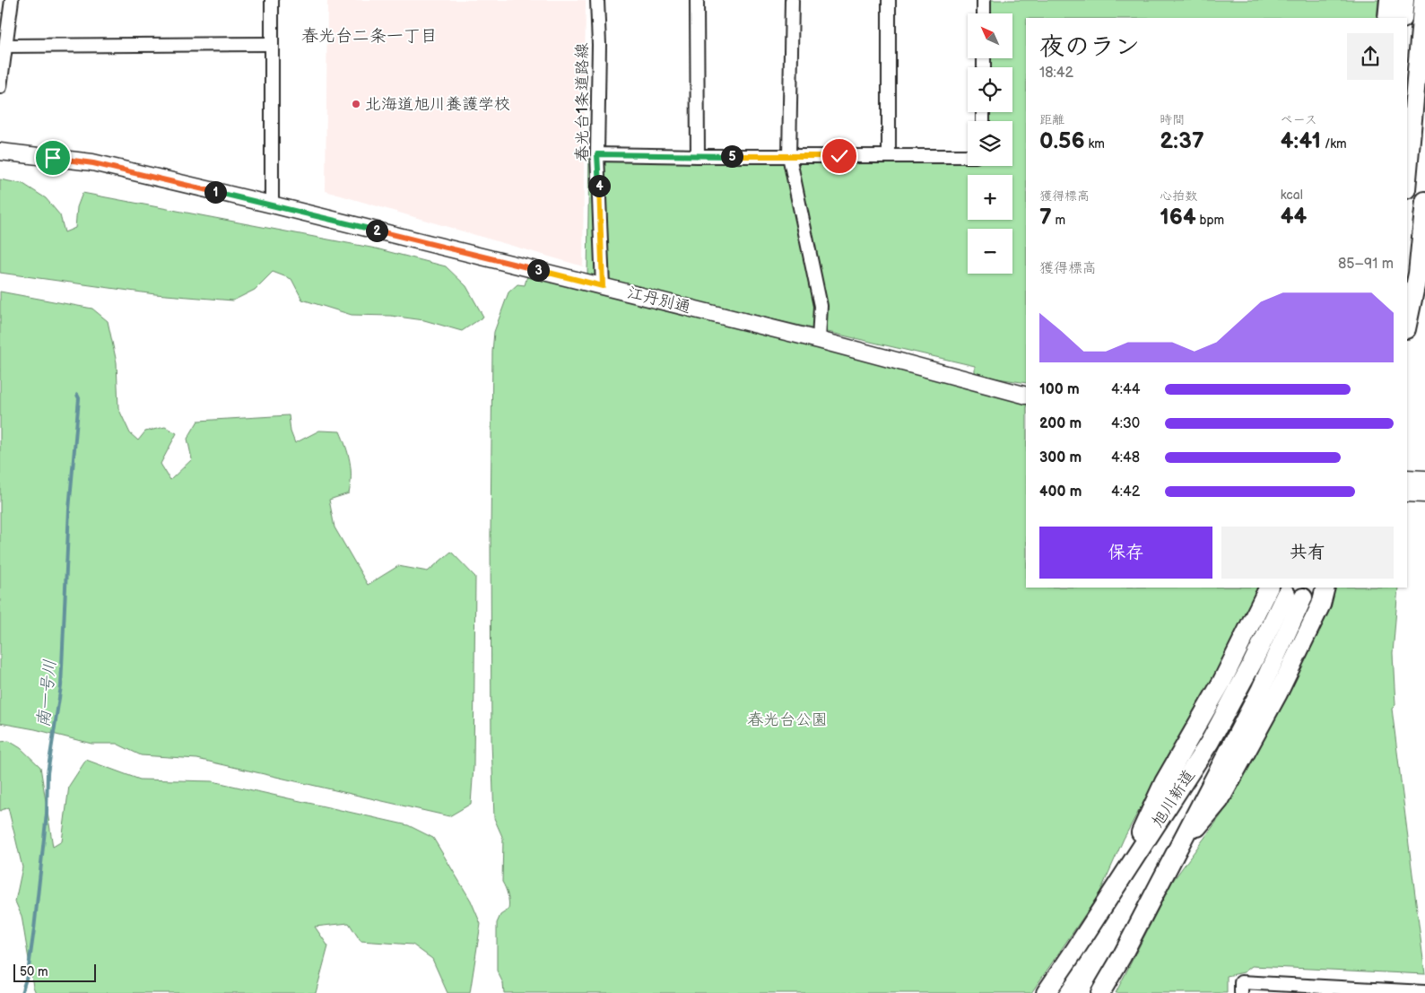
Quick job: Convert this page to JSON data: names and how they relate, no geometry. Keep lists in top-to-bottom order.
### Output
{
  "streets": {
    "highway": ["旭川新道"],
    "main road": ["江丹別通"],
    "street": ["春光台1条道路線"]
  },
  "crossings": [
    ["春光台1条道路線", "江丹別通"]
  ],
  "districts": ["春光台二条一丁目"],
  "water": ["南一号川"],
  "parks": ["春光台公園"],
  "places": ["北海道旭川養護学校"],
  "scale_bar": "50 m",
  "north": "top left",
  "page": {
    "map_buttons": ["+", "−"],
    "heading": ["夜のラン", "18:42"],
    "stats": [
      ["距離", "0.56 km"],
      ["時間", "2:37"],
      ["ペース", "4:41 /km"],
      ["獲得標高", "7 m"],
      ["心拍数", "164 bpm"],
      ["kcal", "44"]
    ],
    "pins": [
      "5",
      "4",
      "1",
      "2",
      "3"
    ],
    "chart": ["獲得標高", "85–91 m"],
    "list": [
      {
        "name": "100 m",
        "note": "4:44"
      },
      {
        "name": "200 m",
        "note": "4:30"
      },
      {
        "name": "300 m",
        "note": "4:48"
      },
      {
        "name": "400 m",
        "note": "4:42"
      }
    ],
    "buttons": ["保存", "共有"],
    "scale": "50 m"
  }
}
